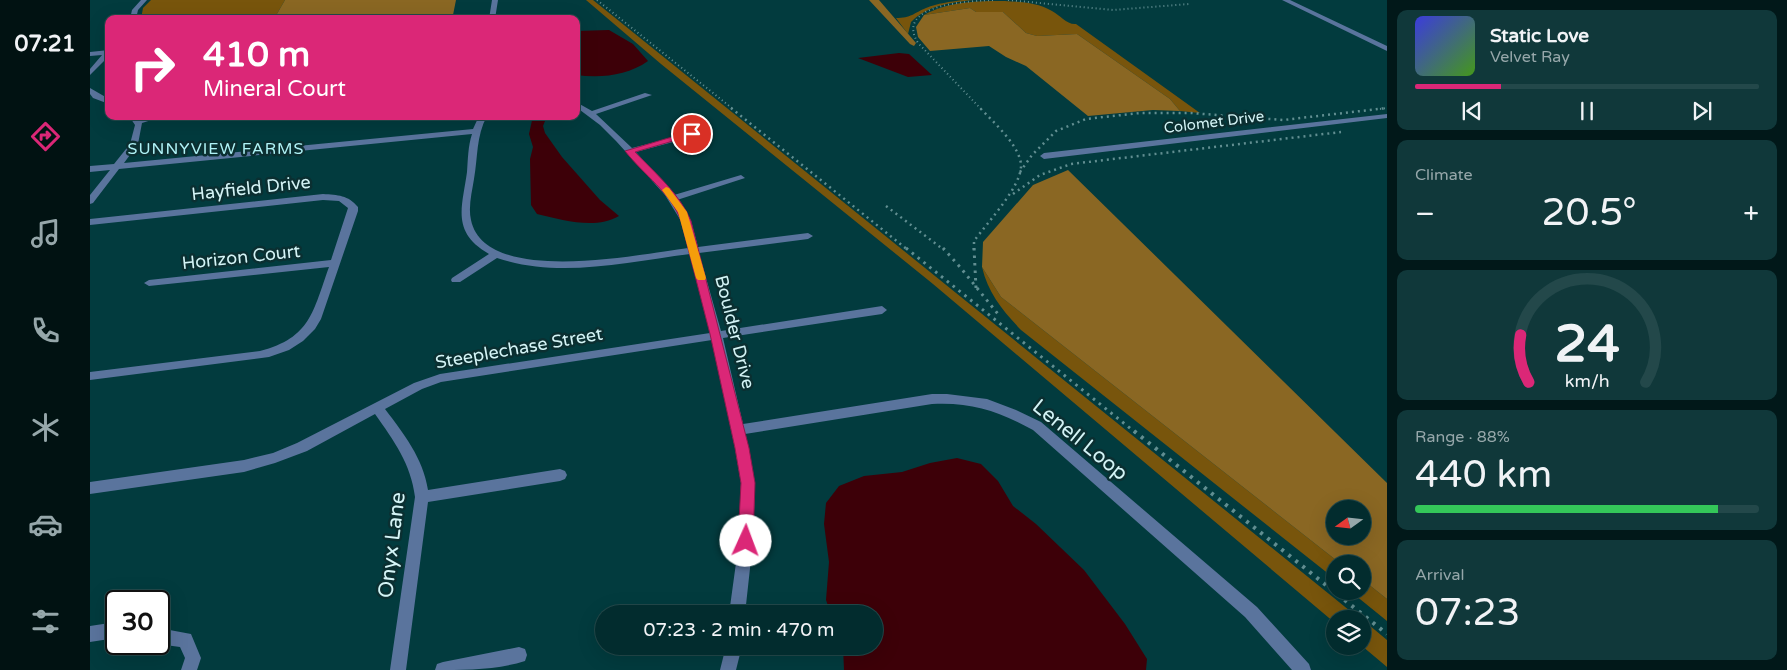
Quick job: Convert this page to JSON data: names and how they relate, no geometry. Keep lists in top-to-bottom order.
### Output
{
  "streets": {
    "street": [
      "Colomet Drive",
      "Hayfield Drive",
      "Horizon Court",
      "Boulder Drive",
      "Steeplechase Street",
      "Lenell Loop",
      "Onyx Lane"
    ]
  },
  "crossings": [
    ["Hayfield Drive", "Horizon Court"],
    ["Boulder Drive", "Steeplechase Street"],
    ["Boulder Drive", "Lenell Loop"],
    ["Steeplechase Street", "Onyx Lane"]
  ],
  "districts": ["SUNNYVIEW FARMS"],
  "north": "left",
  "page": {
    "tabs": "07:21",
    "turn": ["410 m", "Mineral Court"],
    "song": ["Static Love", "Velvet Ray"],
    "tile": [
      "Climate",
      ["Range · 88%", "440 km"],
      ["Arrival", "07:23"]
    ],
    "heat": ["−", "20.5°", "+"],
    "limit": "30",
    "trip": "07:23 · 2 min · 470 m",
    "gauge": ["24", "km/h"]
  }
}
